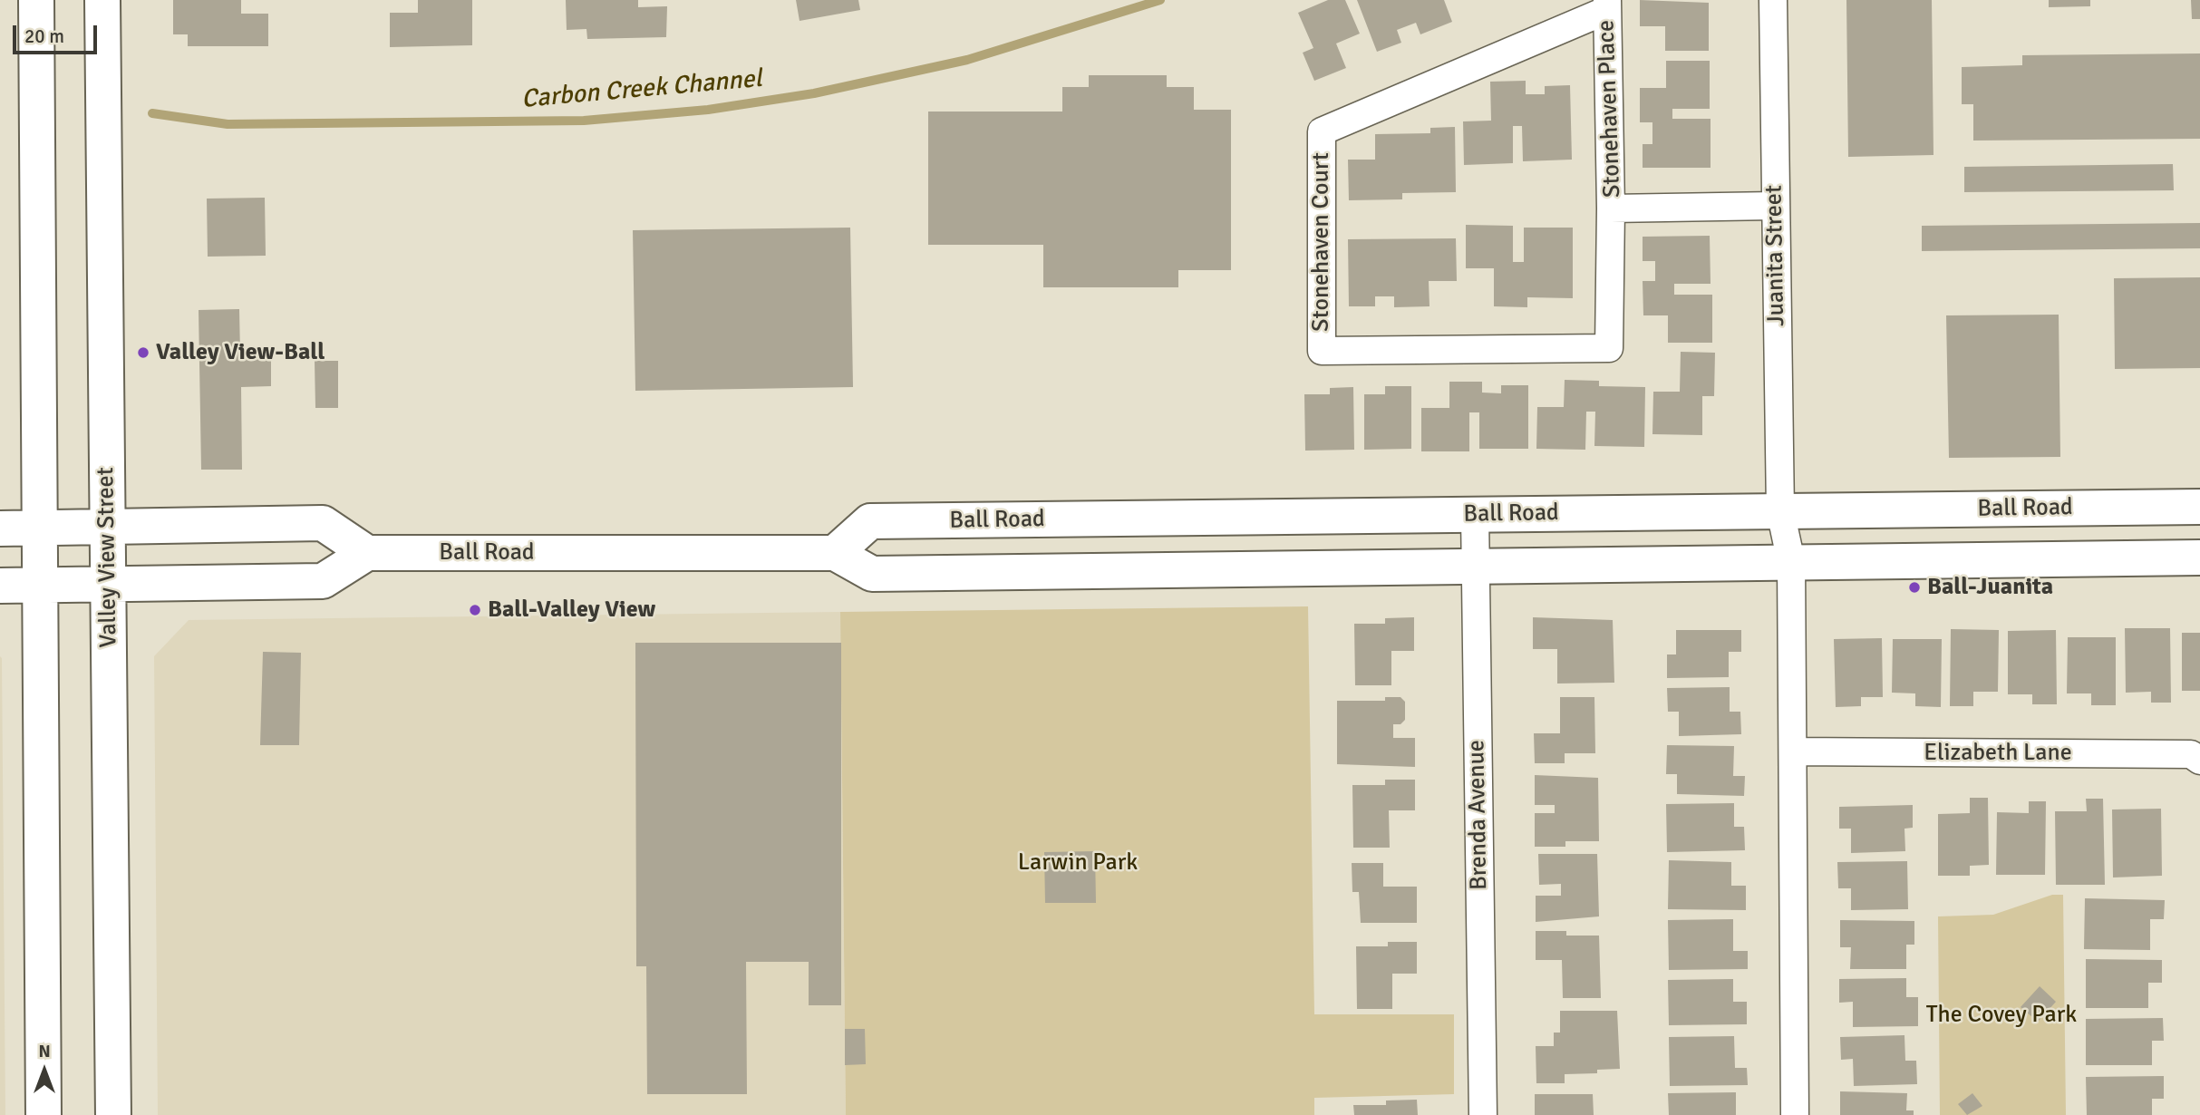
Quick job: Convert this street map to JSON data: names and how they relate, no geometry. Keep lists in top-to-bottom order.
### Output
{
  "streets": {
    "main road": ["Ball Road", "Valley View Street"],
    "street": [
      "Stonehaven Place",
      "Stonehaven Court",
      "Juanita Street",
      "Elizabeth Lane",
      "Brenda Avenue"
    ]
  },
  "crossings": [
    ["Stonehaven Place", "Stonehaven Court"],
    ["Stonehaven Place", "Juanita Street"],
    ["Juanita Street", "Ball Road"],
    ["Ball Road", "Brenda Avenue"]
  ],
  "water": ["Carbon Creek Channel"],
  "parks": ["Larwin Park", "The Covey Park"],
  "places": ["Valley View-Ball", "Ball-Juanita", "Ball-Valley View"],
  "scale_bar": "20 m",
  "north": "top"
}
